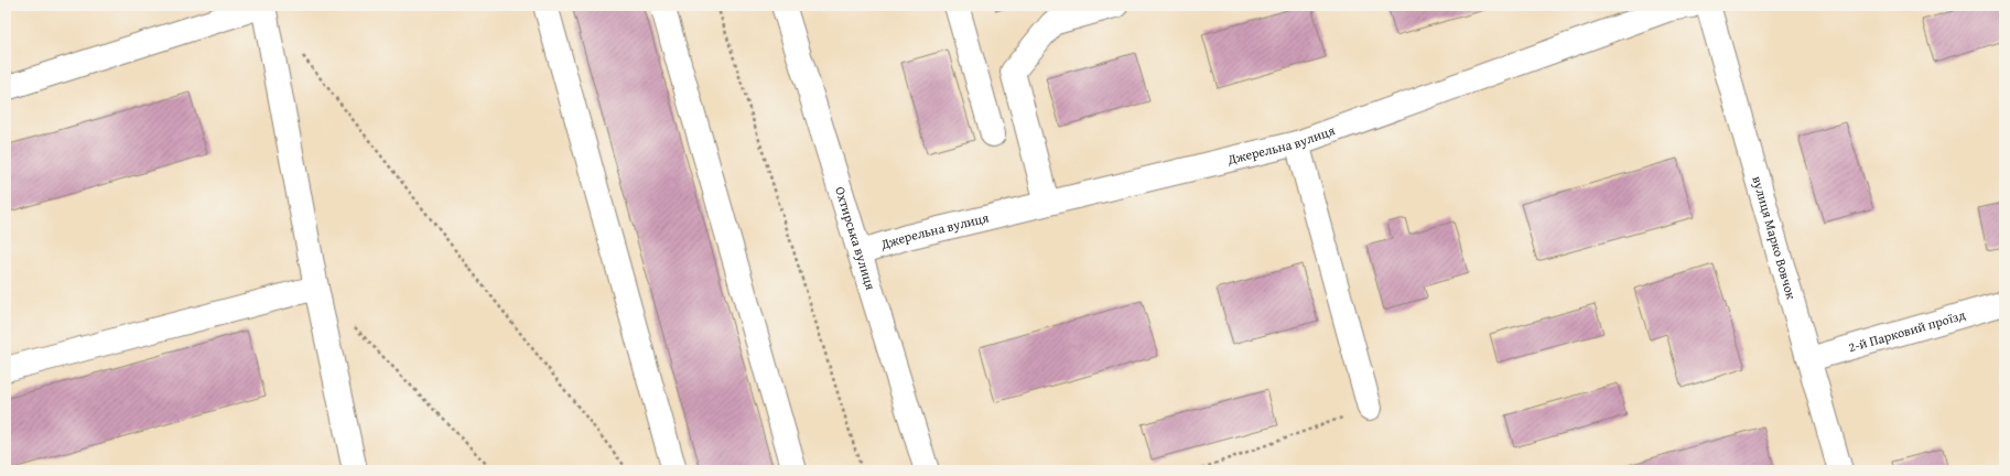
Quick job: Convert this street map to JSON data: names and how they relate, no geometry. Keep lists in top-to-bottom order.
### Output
{
  "streets": {
    "street": [
      "Джерельна вулиця",
      "Охтирська вулиця",
      "вулиця Марко Вовчок",
      "2-й Парковий проїзд"
    ]
  },
  "crossings": [
    ["Джерельна вулиця", "Охтирська вулиця"],
    ["вулиця Марко Вовчок", "2-й Парковий проїзд"]
  ]
}
